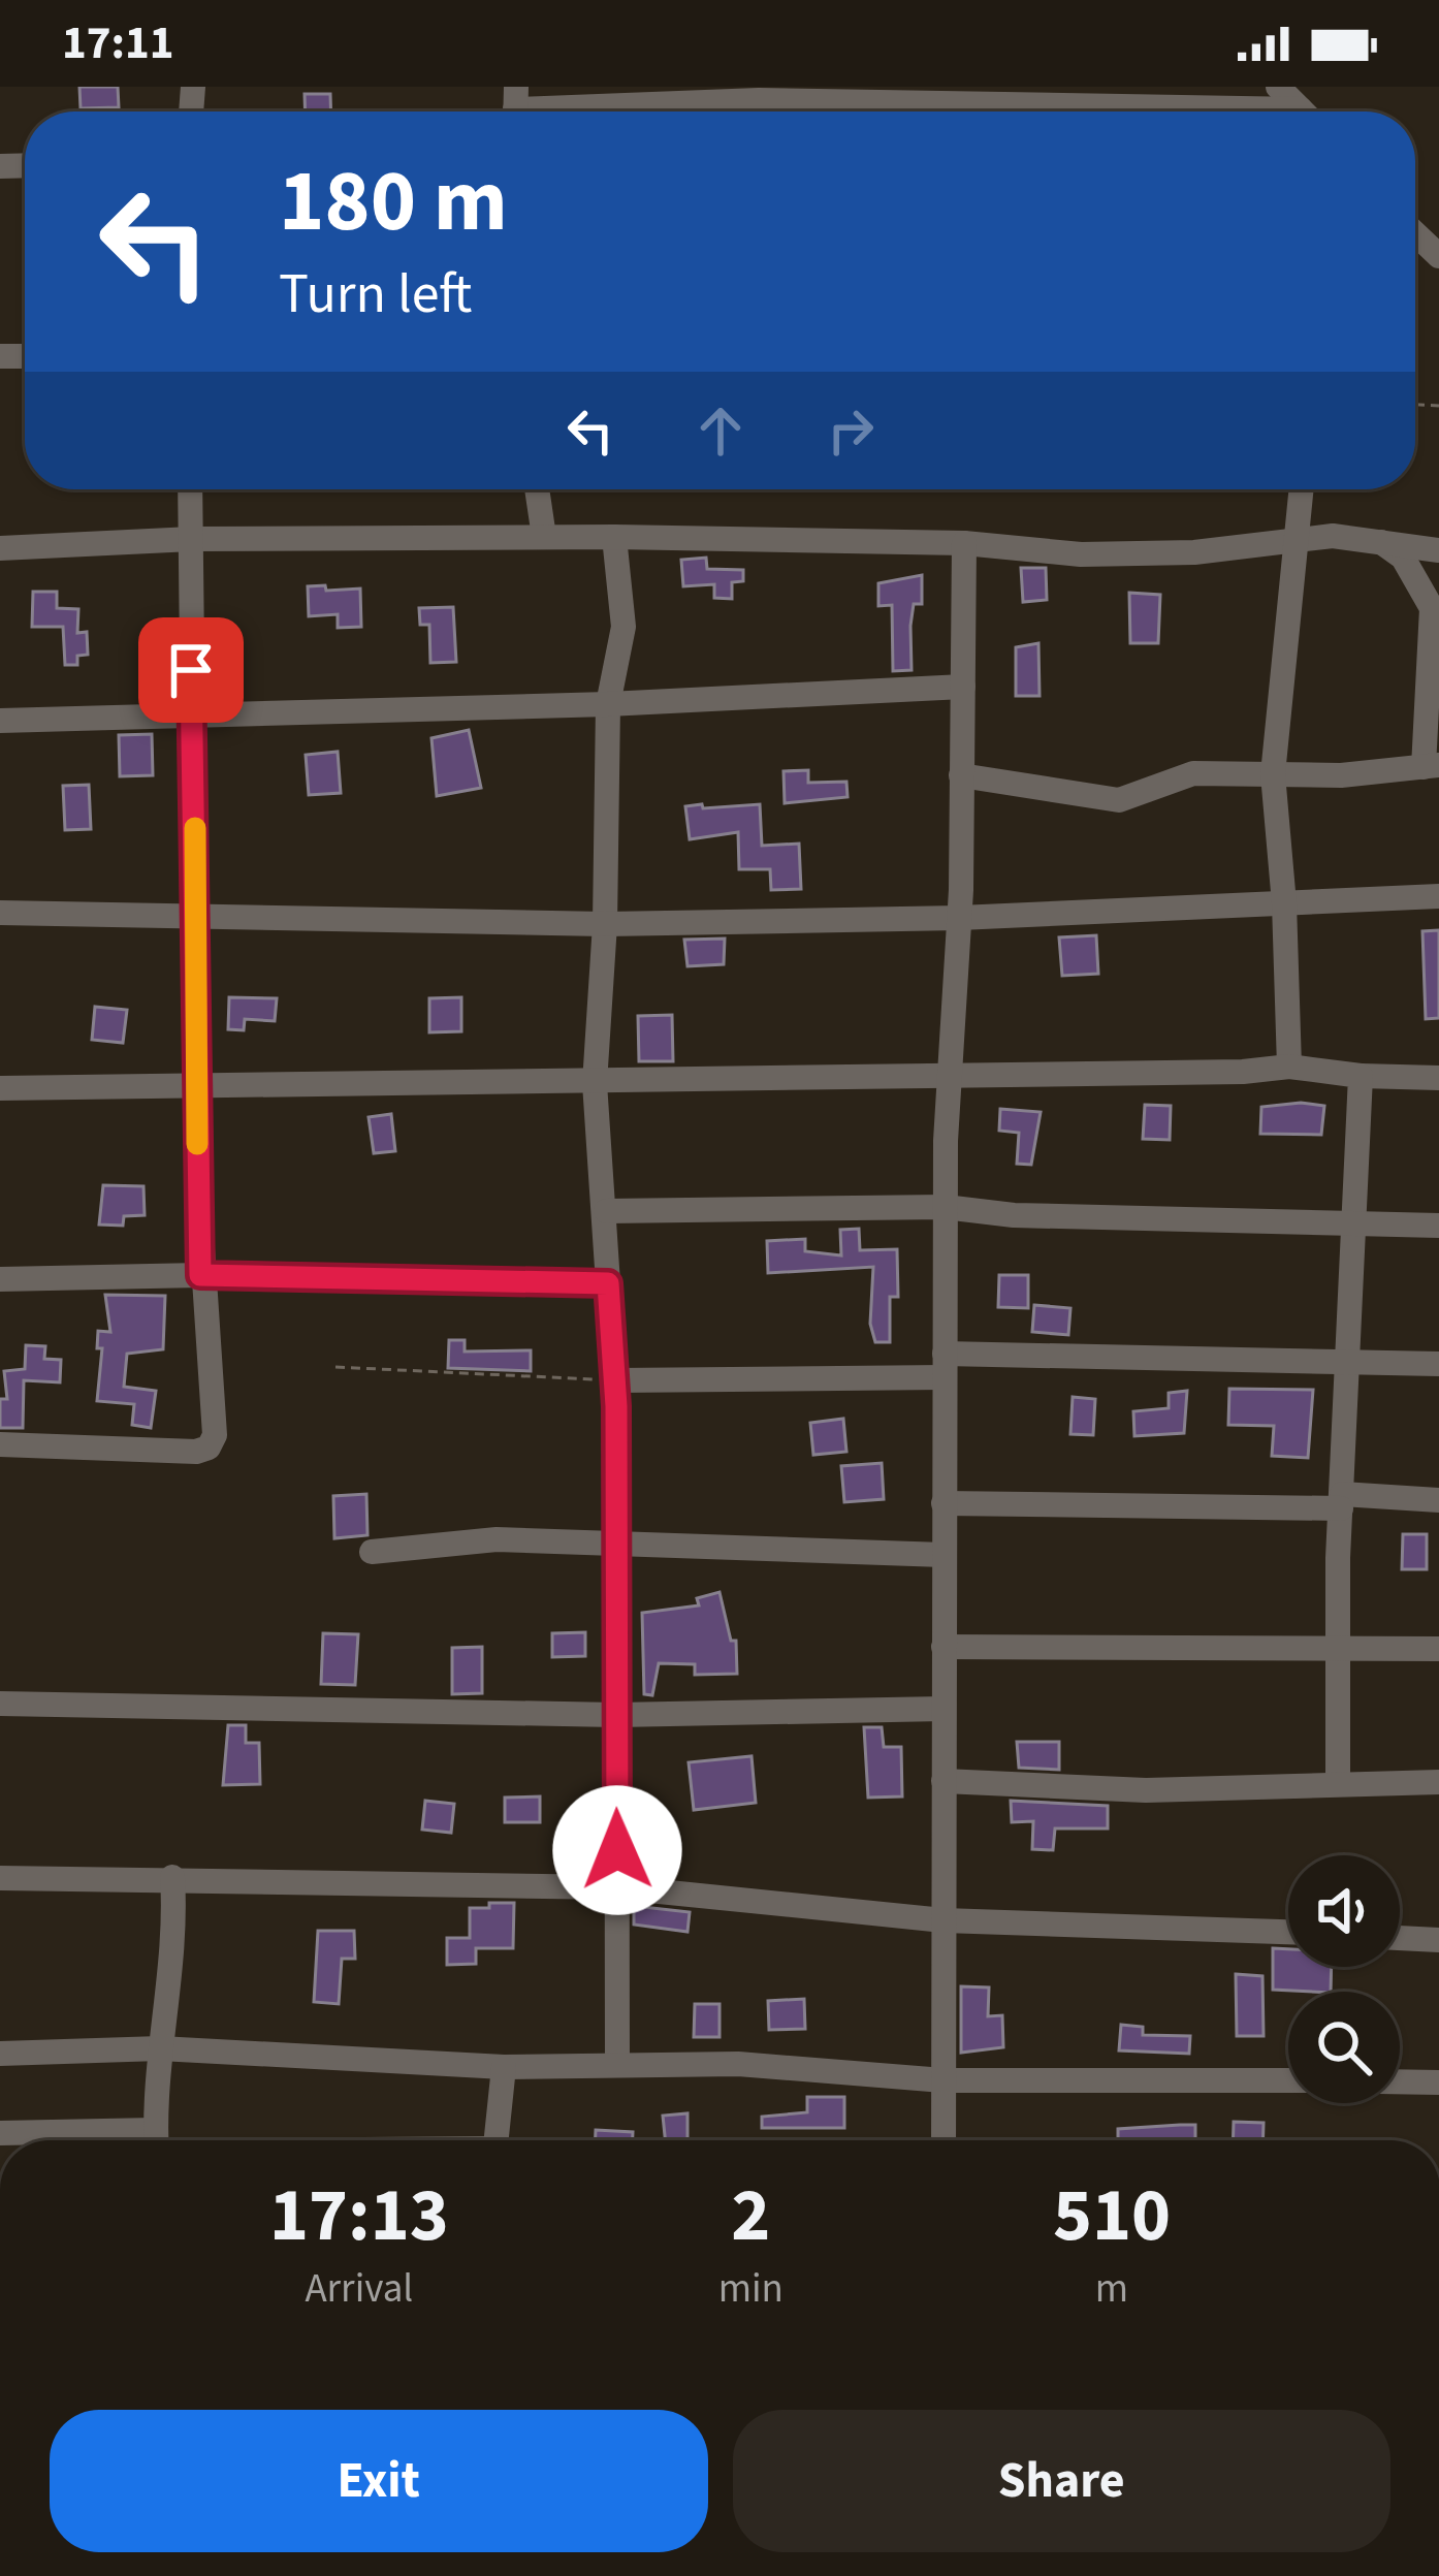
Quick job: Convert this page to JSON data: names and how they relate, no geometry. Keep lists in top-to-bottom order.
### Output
{
  "page": {
    "status": "17:11",
    "turn": ["180 m", "Turn left"],
    "eta": [
      "17:13",
      "Arrival",
      "2",
      "min",
      "510",
      "m"
    ],
    "buttons": ["Exit", "Share"]
  }
}
